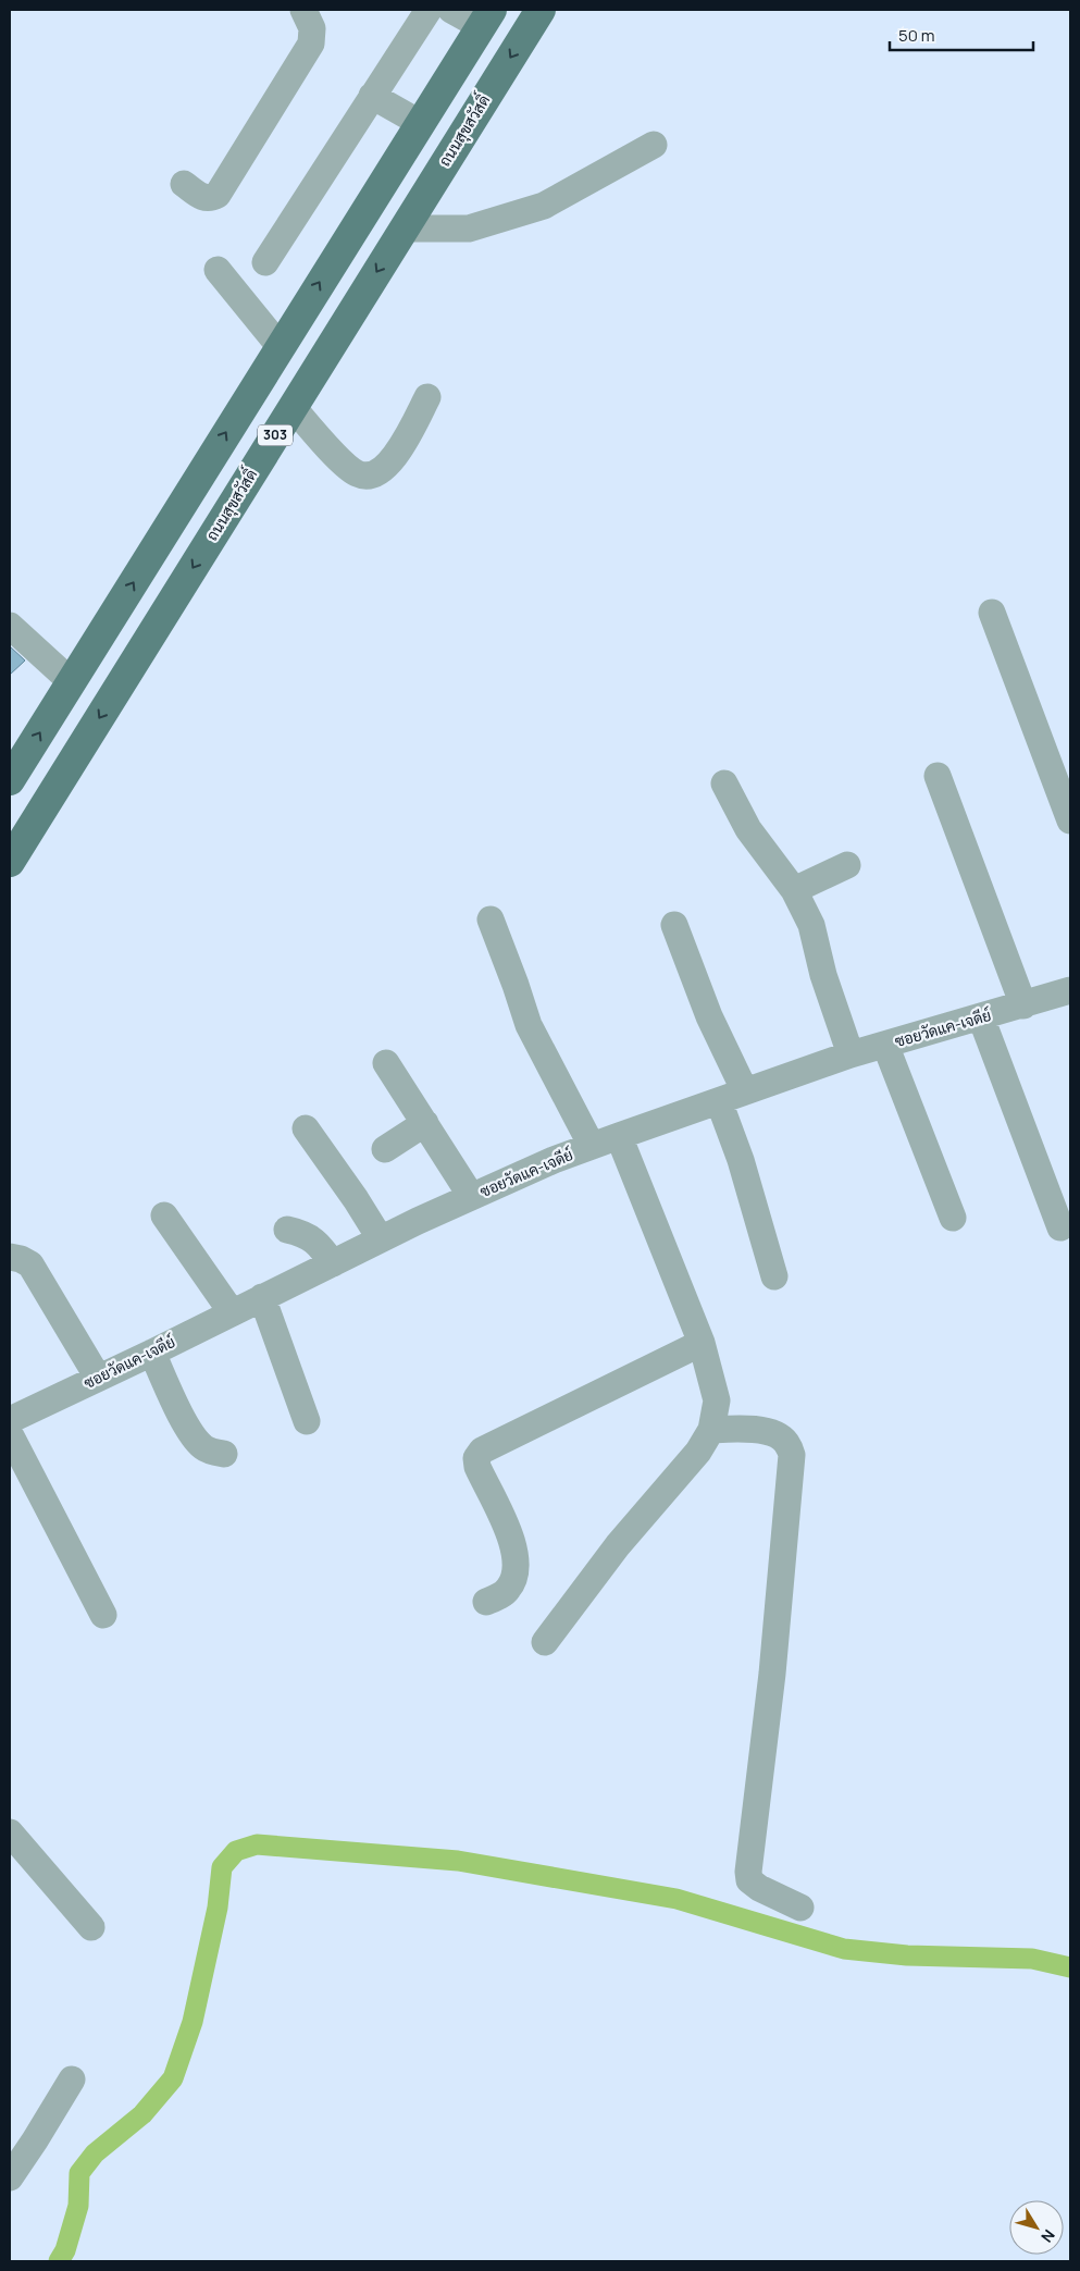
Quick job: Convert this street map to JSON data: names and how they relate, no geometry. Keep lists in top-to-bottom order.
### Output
{
  "streets": {
    "main road": ["ถนนสุขสวัสดิ์", "303"],
    "street": ["ซอยวัดแค-เจดีย์"]
  },
  "scale_bar": "50 m",
  "north": "bottom right"
}
